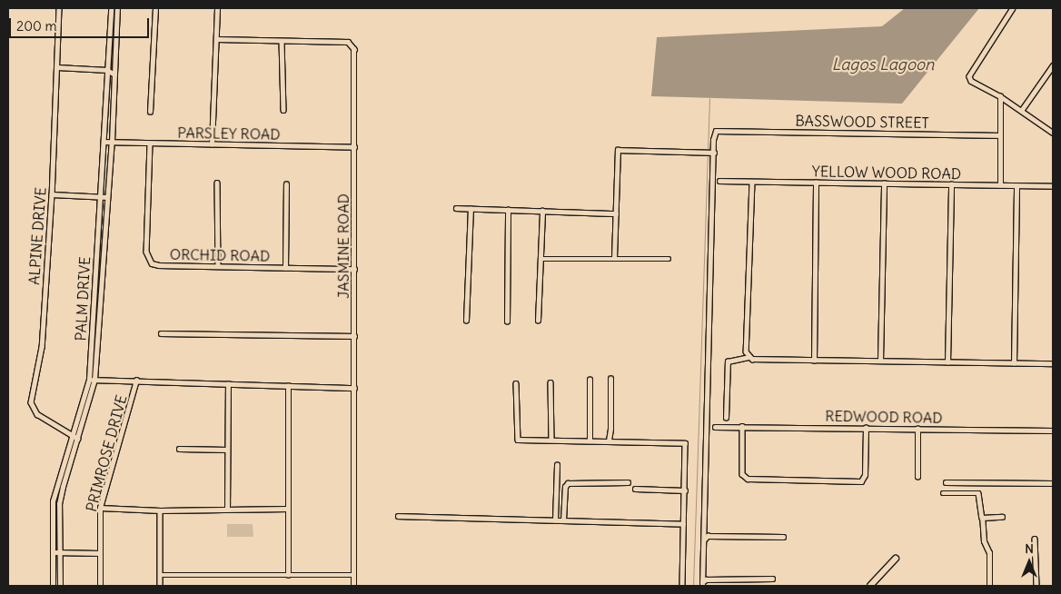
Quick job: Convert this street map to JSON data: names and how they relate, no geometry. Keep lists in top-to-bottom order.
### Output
{
  "streets": {
    "street": [
      "BASSWOOD STREET",
      "PARSLEY ROAD",
      "YELLOW WOOD ROAD",
      "ALPINE DRIVE",
      "JASMINE ROAD",
      "ORCHID ROAD",
      "PALM DRIVE",
      "REDWOOD ROAD",
      "PRIMROSE DRIVE"
    ]
  },
  "crossings": [
    ["PARSLEY ROAD", "JASMINE ROAD"],
    ["PARSLEY ROAD", "ORCHID ROAD"],
    ["PARSLEY ROAD", "PALM DRIVE"],
    ["ALPINE DRIVE", "PALM DRIVE"],
    ["JASMINE ROAD", "ORCHID ROAD"]
  ],
  "water": ["Lagos Lagoon"],
  "scale_bar": "200 m",
  "north": "top"
}
